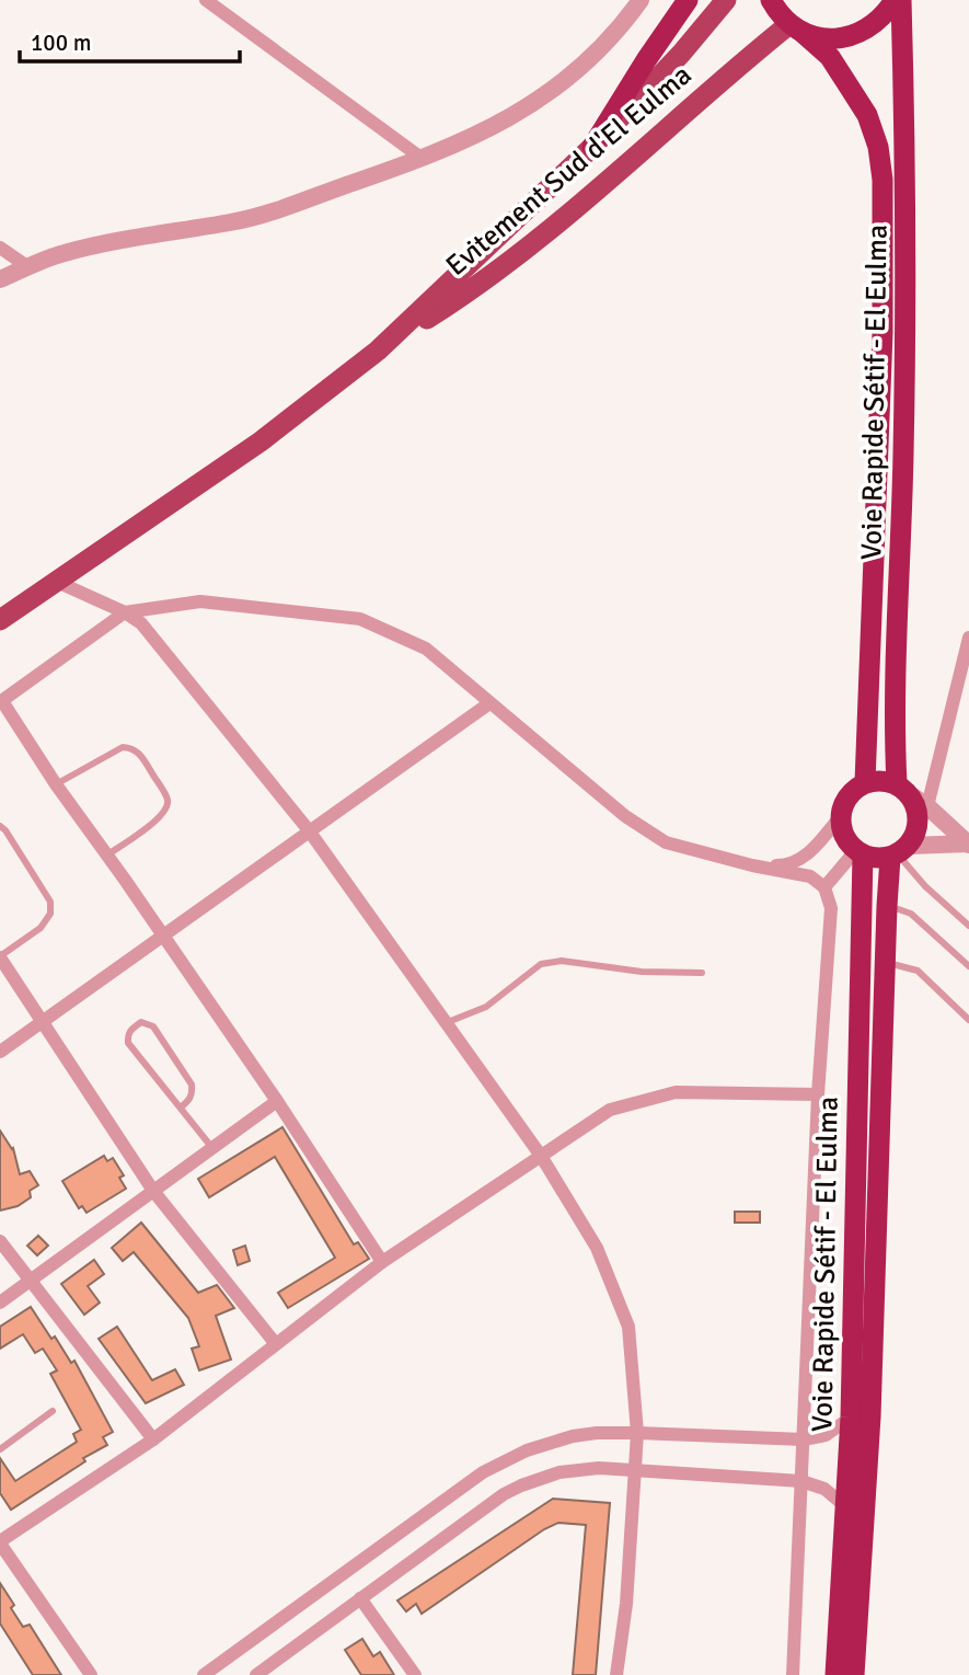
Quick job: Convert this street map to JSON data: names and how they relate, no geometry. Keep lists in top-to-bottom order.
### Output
{
  "streets": {
    "highway": ["Voie Rapide Sétif - El Eulma"],
    "main road": ["Evitement Sud d'El Eulma"]
  },
  "crossings": [
    ["Evitement Sud d'El Eulma", "Voie Rapide Sétif - El Eulma"]
  ],
  "scale_bar": "100 m"
}
